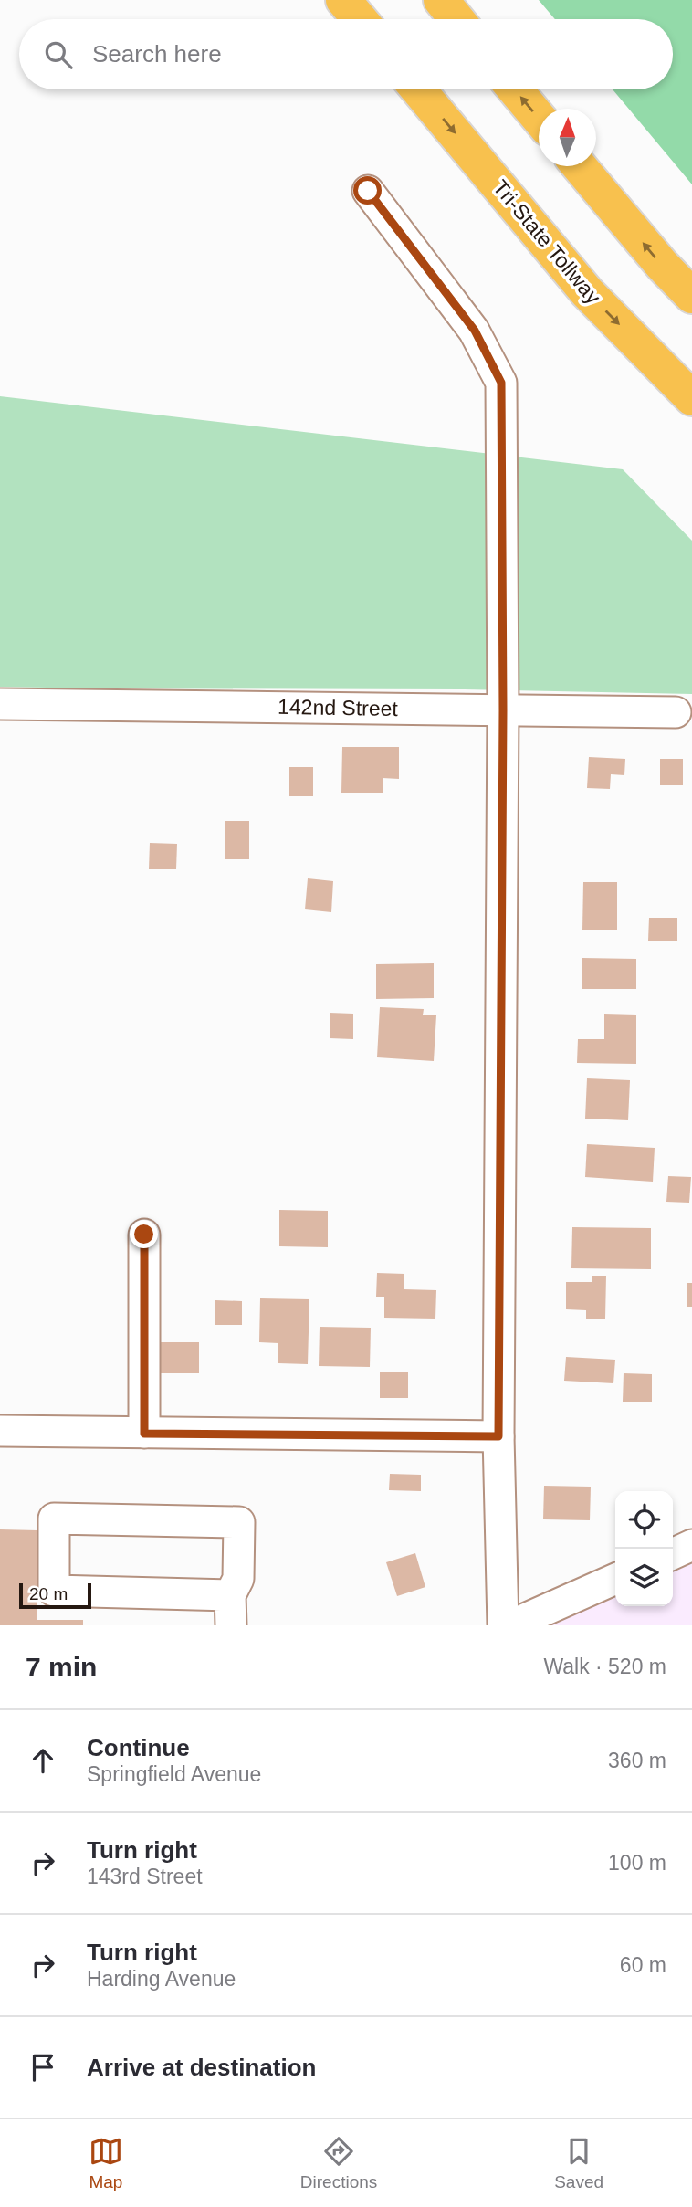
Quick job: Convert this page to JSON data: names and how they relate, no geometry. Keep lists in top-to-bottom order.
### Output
{
  "streets": {
    "highway": ["Tri-State Tollway"],
    "street": ["142nd Street"]
  },
  "scale_bar": "20 m",
  "north": "top",
  "page": {
    "search": "Search here",
    "scale": "20 m",
    "heading": ["7 min", "Walk · 520 m"],
    "list": [
      ["Continue", "Springfield Avenue", "360 m"],
      ["Turn right", "143rd Street", "100 m"],
      ["Turn right", "Harding Avenue", "60 m"],
      "Arrive at destination"
    ],
    "nav": ["Map", "Directions", "Saved"]
  }
}
